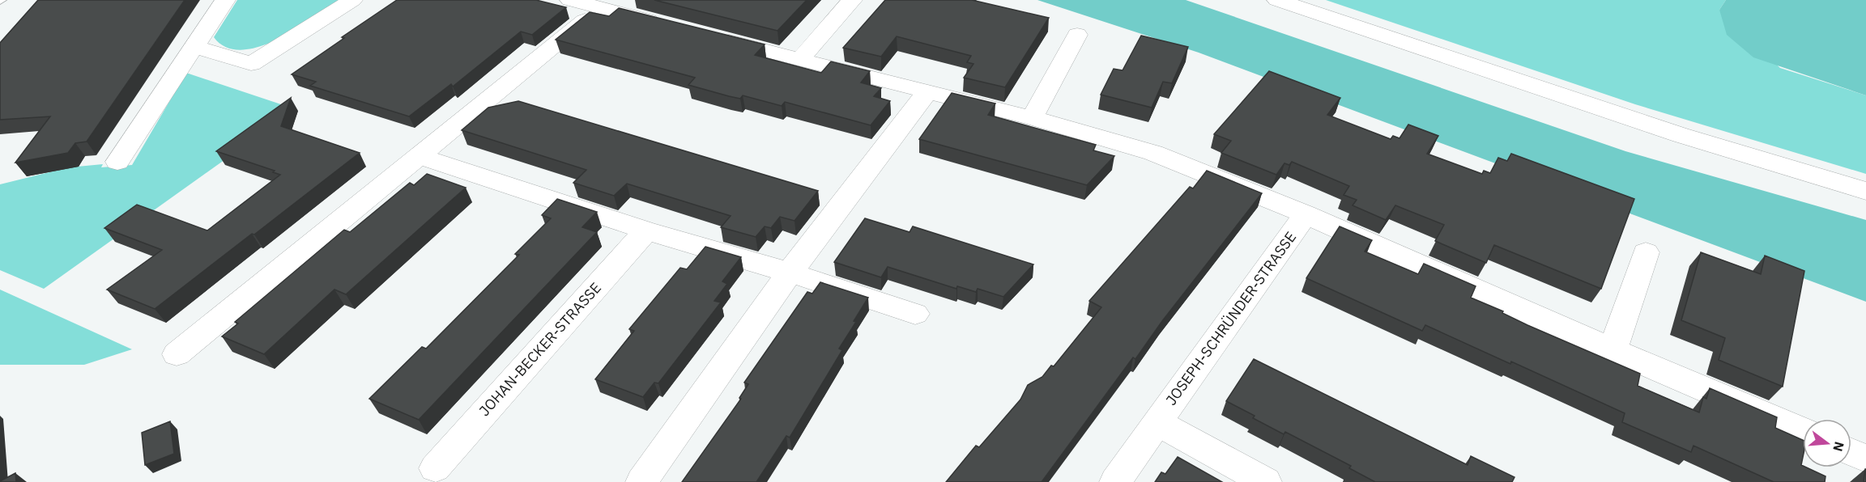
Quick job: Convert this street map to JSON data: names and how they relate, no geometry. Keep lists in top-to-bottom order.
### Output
{
  "streets": {
    "street": ["JOSEPH-SCHRÜNDER-STRASSE", "JOHAN-BECKER-STRASSE"]
  },
  "north": "right"
}
